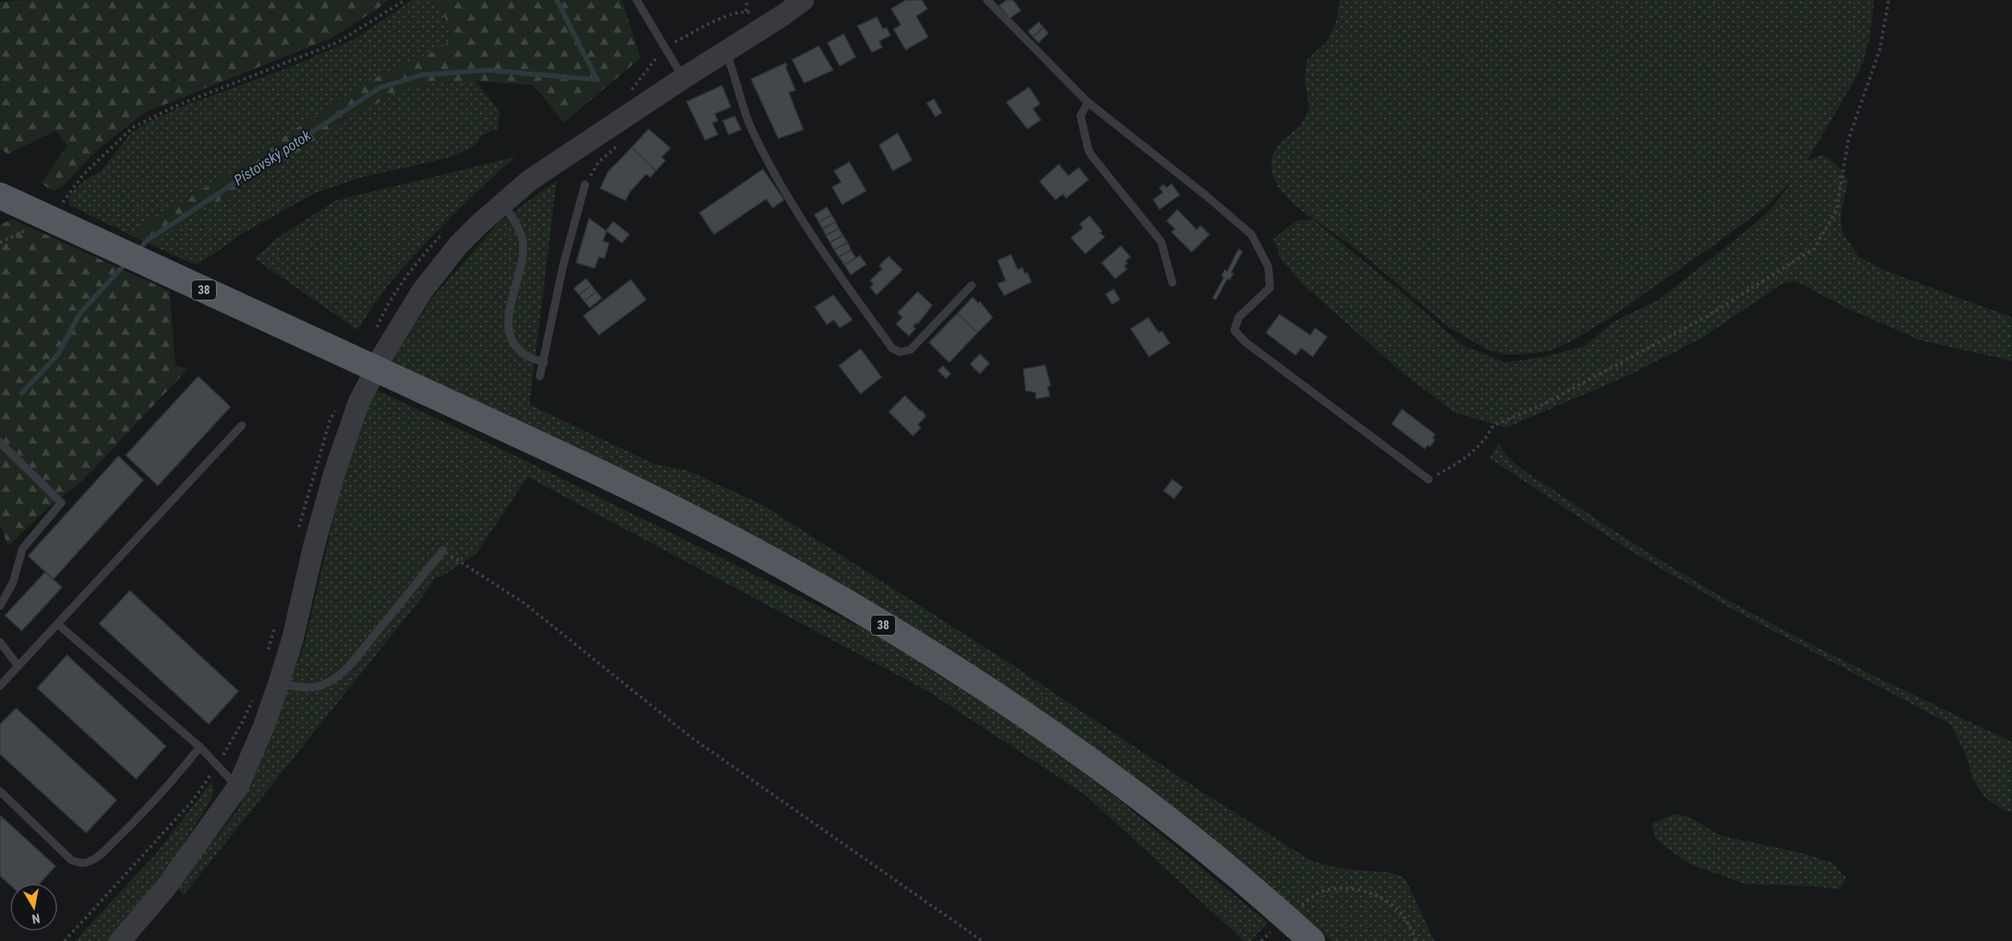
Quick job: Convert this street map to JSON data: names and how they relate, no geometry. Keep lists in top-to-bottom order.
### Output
{
  "streets": {
    "main road": ["38"]
  },
  "water": ["Pístovský potok"],
  "north": "bottom"
}
